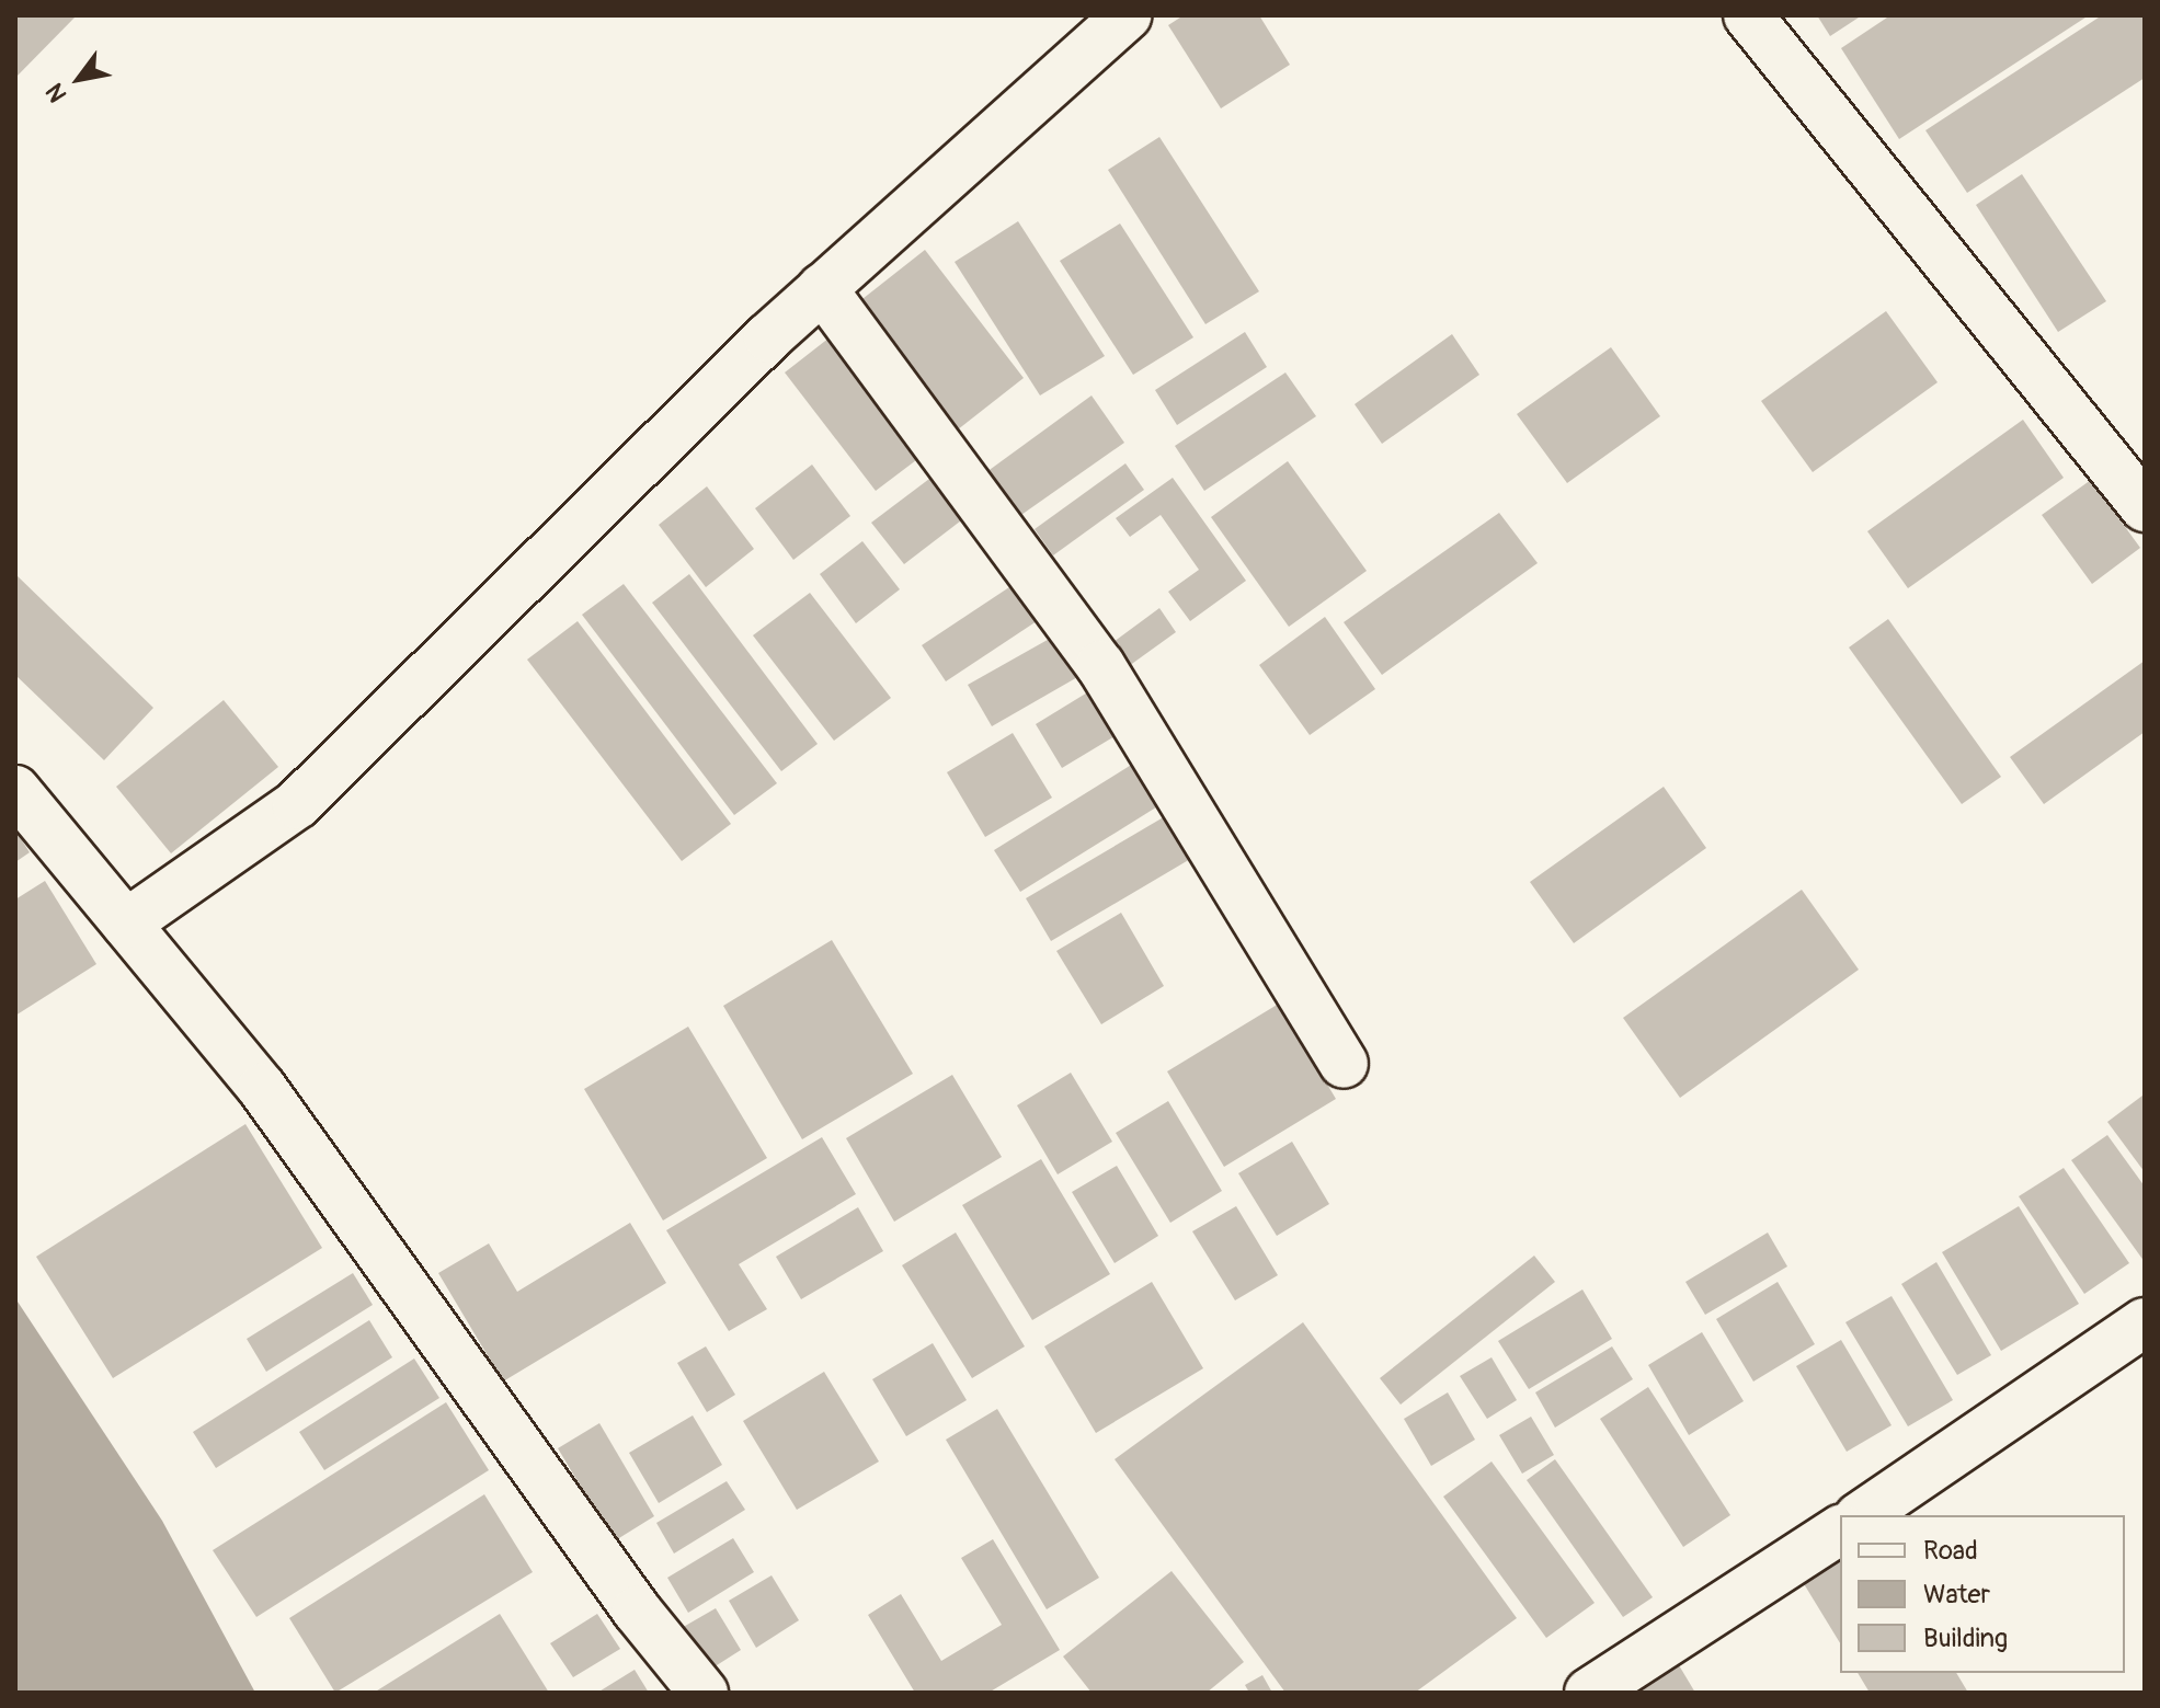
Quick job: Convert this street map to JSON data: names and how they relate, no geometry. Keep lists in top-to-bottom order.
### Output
{
  "legend": ["Road", "Water", "Building"],
  "north": "bottom left"
}
